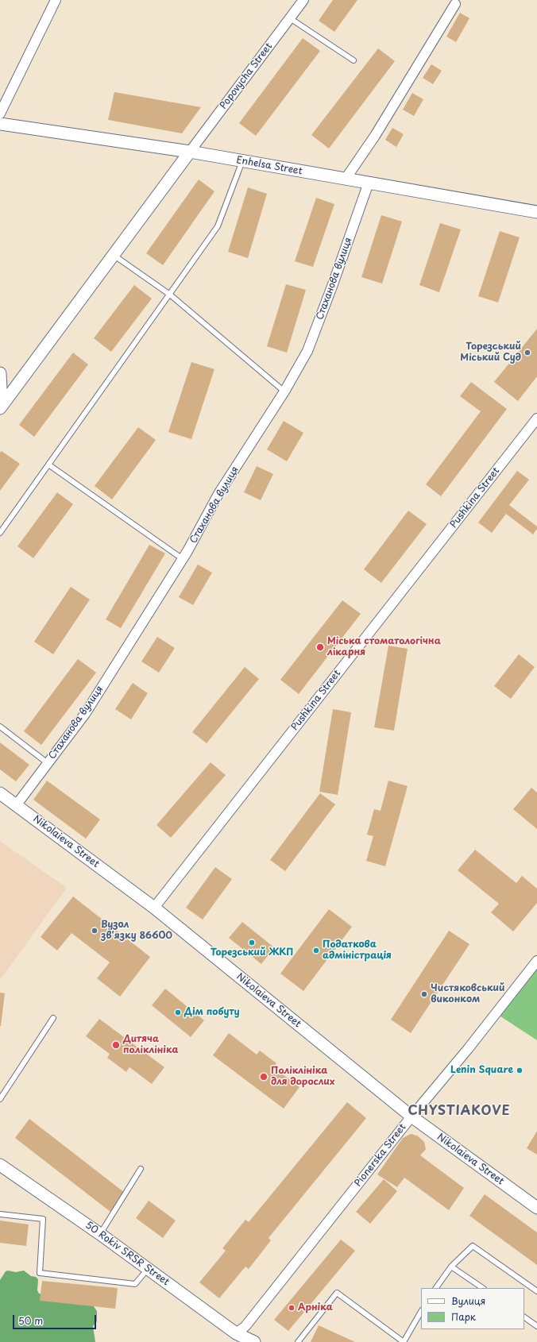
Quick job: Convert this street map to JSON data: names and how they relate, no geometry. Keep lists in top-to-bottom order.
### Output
{
  "streets": {
    "street": [
      "Popovycha Street",
      "Enhelsa Street",
      "Стаханова вулиця",
      "Pushkina Street",
      "Nikolaieva Street",
      "Pionerska Street",
      "50 Rokiv SRSR Street"
    ]
  },
  "crossings": [
    ["Popovycha Street", "Enhelsa Street"],
    ["Enhelsa Street", "Стаханова вулиця"],
    ["Стаханова вулиця", "Nikolaieva Street"],
    ["Pushkina Street", "Nikolaieva Street"],
    ["Nikolaieva Street", "Pionerska Street"],
    ["Pionerska Street", "50 Rokiv SRSR Street"]
  ],
  "districts": ["CHYSTIAKOVE"],
  "places": [
    "Торезський Міський Суд",
    "Міська стоматологічна лікарня",
    "Вузол зв'язку 86600",
    "Торезський ЖКП",
    "Податкова адміністрація",
    "Чистяковський виконком",
    "Дім побуту",
    "Дитяча поліклініка",
    "Lenin Square",
    "Поліклініка для дорослих",
    "Арніка"
  ],
  "legend": ["Вулиця", "Парк"],
  "scale_bar": "50 m"
}
